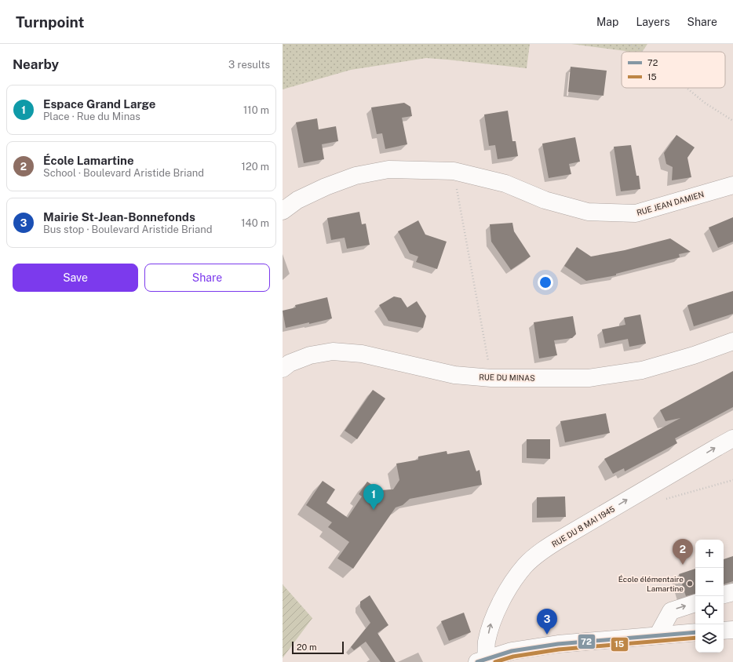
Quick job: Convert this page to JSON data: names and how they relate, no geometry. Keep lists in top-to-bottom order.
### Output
{
  "streets": {
    "street": ["RUE JEAN DAMIEN", "RUE DU MINAS", "RUE DU 8 MAI 1945"]
  },
  "one_way": ["RUE DU 8 MAI 1945"],
  "places": ["École élémentaire Lamartine"],
  "lines": ["transit line 72", "transit line 15"],
  "legend": ["72", "15"],
  "scale_bar": "20 m",
  "page": {
    "header": "Turnpoint",
    "nav": ["Map", "Layers", "Share"],
    "heading": ["Nearby", "3 results"],
    "list": [
      {
        "mark": "1",
        "name": "Espace Grand Large",
        "note": "Place · Rue du Minas",
        "value": "110 m"
      },
      {
        "mark": "2",
        "name": "École Lamartine",
        "note": "School · Boulevard Aristide Briand",
        "value": "120 m"
      },
      {
        "mark": "3",
        "name": "Mairie St-Jean-Bonnefonds",
        "note": "Bus stop · Boulevard Aristide Briand",
        "value": "140 m"
      }
    ],
    "buttons": ["Save", "Share"],
    "pins": ["1", "2", "3"],
    "map_buttons": ["+", "−"],
    "scale": "20 m"
  }
}
